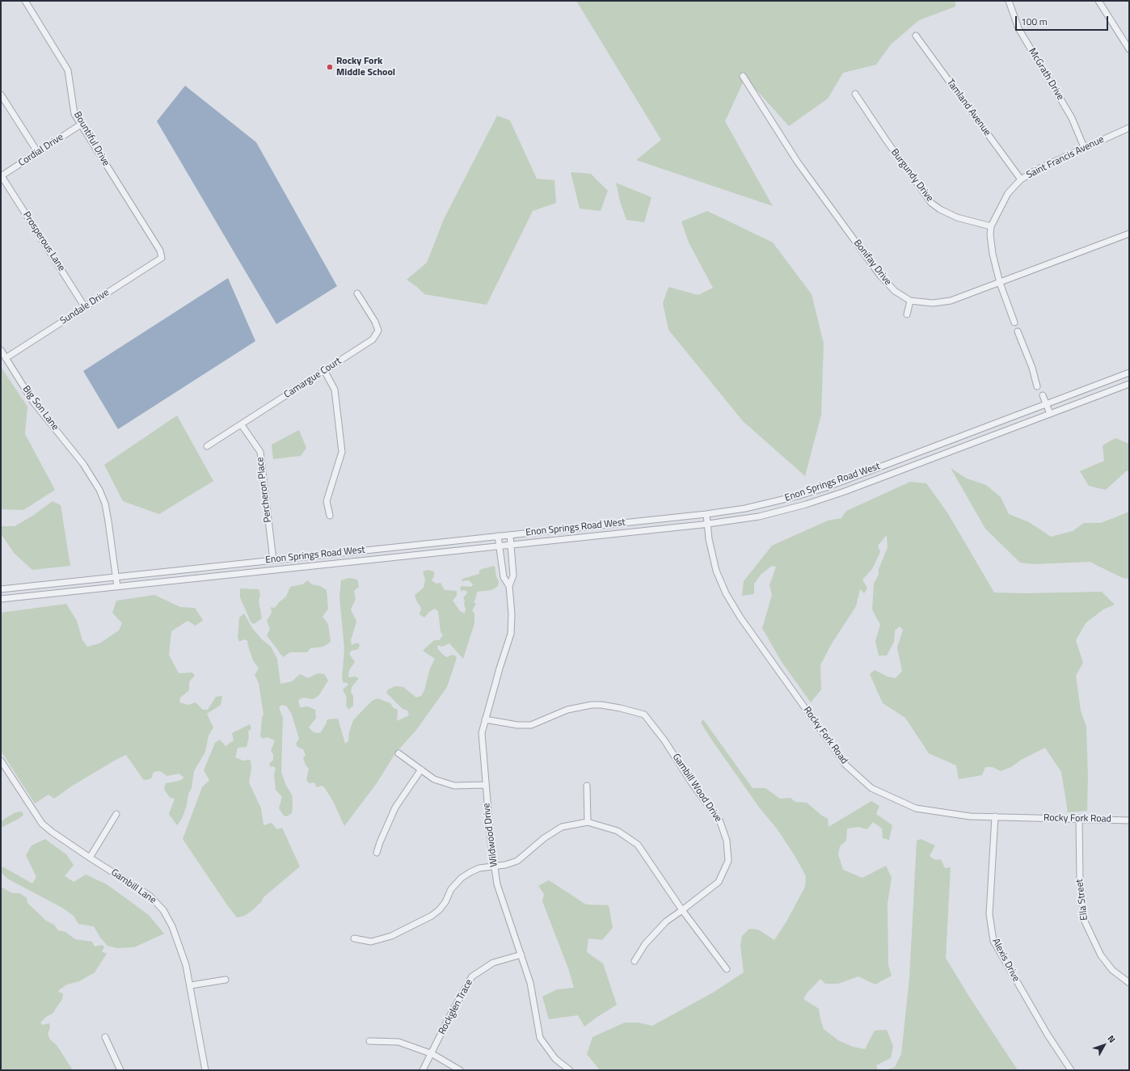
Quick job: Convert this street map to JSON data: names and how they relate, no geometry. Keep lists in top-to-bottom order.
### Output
{
  "streets": {
    "street": [
      "McGrath Drive",
      "Tamland Avenue",
      "Bountiful Drive",
      "Cordial Drive",
      "Saint Francis Avenue",
      "Burgundy Drive",
      "Prosperous Lane",
      "Bonifay Drive",
      "Sundale Drive",
      "Camargue Court",
      "Big Son Lane",
      "Enon Springs Road West",
      "Percheron Place",
      "Rocky Fork Road",
      "Gambill Wood Drive",
      "Wildwood Drive",
      "Gambill Lane",
      "Ella Street",
      "Alexis Drive",
      "Rockglen Trace"
    ]
  },
  "crossings": [
    ["McGrath Drive", "Saint Francis Avenue"],
    ["Tamland Avenue", "Saint Francis Avenue"],
    ["Bountiful Drive", "Cordial Drive"],
    ["Bountiful Drive", "Sundale Drive"],
    ["Cordial Drive", "Prosperous Lane"],
    ["Saint Francis Avenue", "Burgundy Drive"],
    ["Saint Francis Avenue", "Bonifay Drive"],
    ["Prosperous Lane", "Sundale Drive"],
    ["Sundale Drive", "Big Son Lane"],
    ["Camargue Court", "Percheron Place"],
    ["Big Son Lane", "Enon Springs Road West"],
    ["Enon Springs Road West", "Percheron Place"],
    ["Enon Springs Road West", "Rocky Fork Road"],
    ["Enon Springs Road West", "Wildwood Drive"],
    ["Rocky Fork Road", "Ella Street"],
    ["Rocky Fork Road", "Alexis Drive"],
    ["Gambill Wood Drive", "Wildwood Drive"],
    ["Wildwood Drive", "Rockglen Trace"]
  ],
  "places": ["Rocky Fork Middle School"],
  "scale_bar": "100 m",
  "north": "top right"
}
